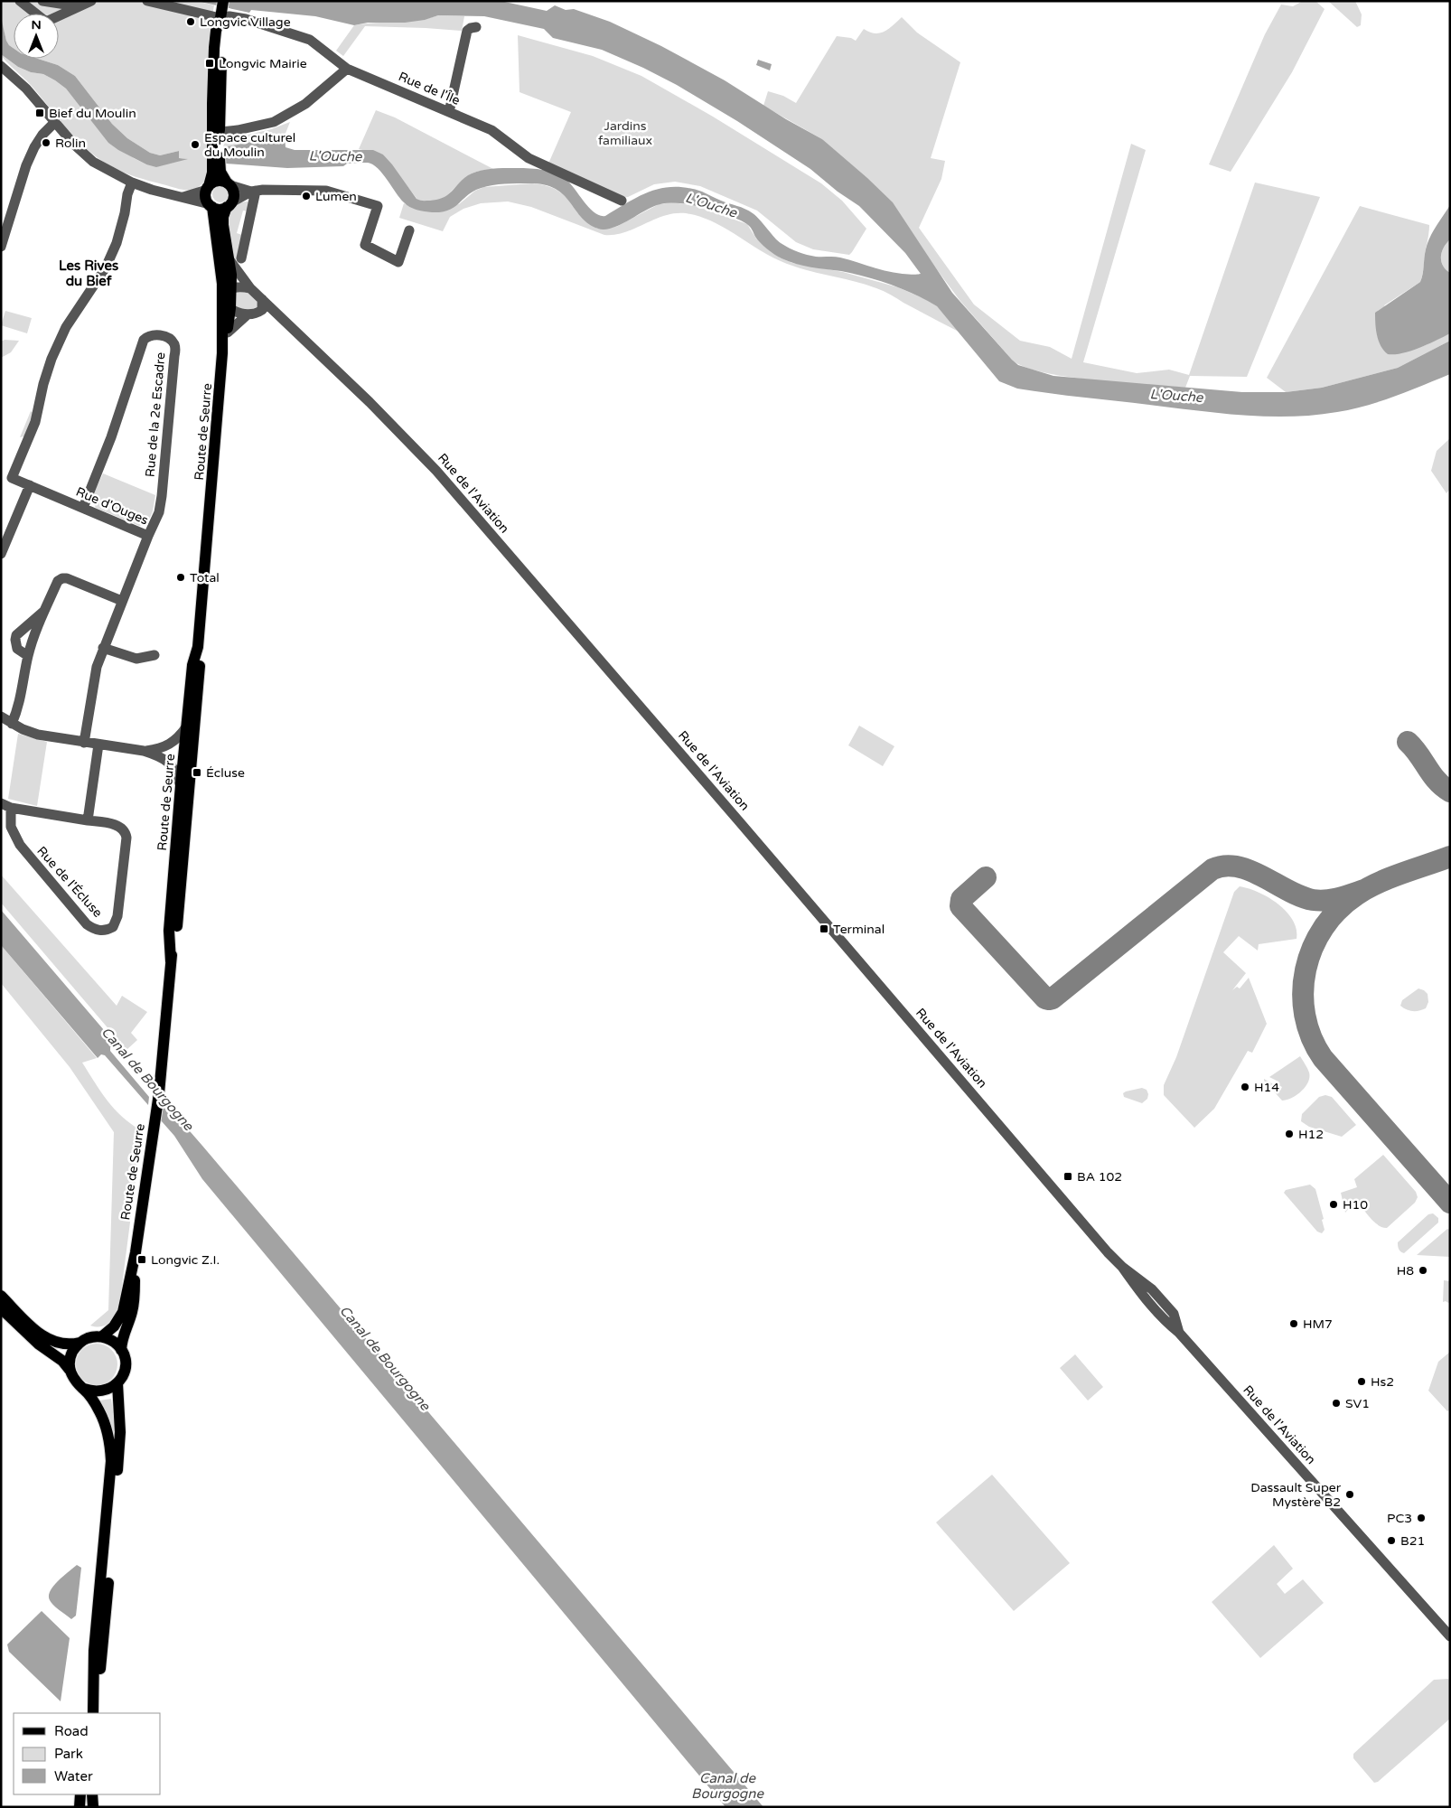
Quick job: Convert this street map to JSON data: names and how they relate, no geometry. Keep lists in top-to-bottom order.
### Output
{
  "streets": {
    "main road": ["Route de Seurre"],
    "street": [
      "Rue de l'Île",
      "Rue de la 2e Escadre",
      "Rue de l'Aviation",
      "Rue d'Ouges",
      "Rue de l'Écluse"
    ]
  },
  "crossings": [
    ["Rue de la 2e Escadre", "Rue d'Ouges"],
    ["Route de Seurre", "Rue de l'Aviation"]
  ],
  "districts": ["Les Rives du Bief"],
  "water": ["L'Ouche", "Canal de Bourgogne"],
  "parks": ["Jardins familiaux"],
  "places": {
    "other": [
      "Longvic Village",
      "Rolin",
      "Espace culturel du Moulin",
      "Lumen",
      "Total",
      "H14",
      "H12",
      "H10",
      "H8",
      "HM7",
      "Hs2",
      "SV1",
      "Dassault Super Mystère B2",
      "PC3",
      "B21"
    ],
    "transit": [
      "Longvic Mairie",
      "Bief du Moulin",
      "Écluse",
      "Terminal",
      "BA 102",
      "Longvic Z.I."
    ]
  },
  "legend": ["Road", "Park", "Water"],
  "north": "top"
}
